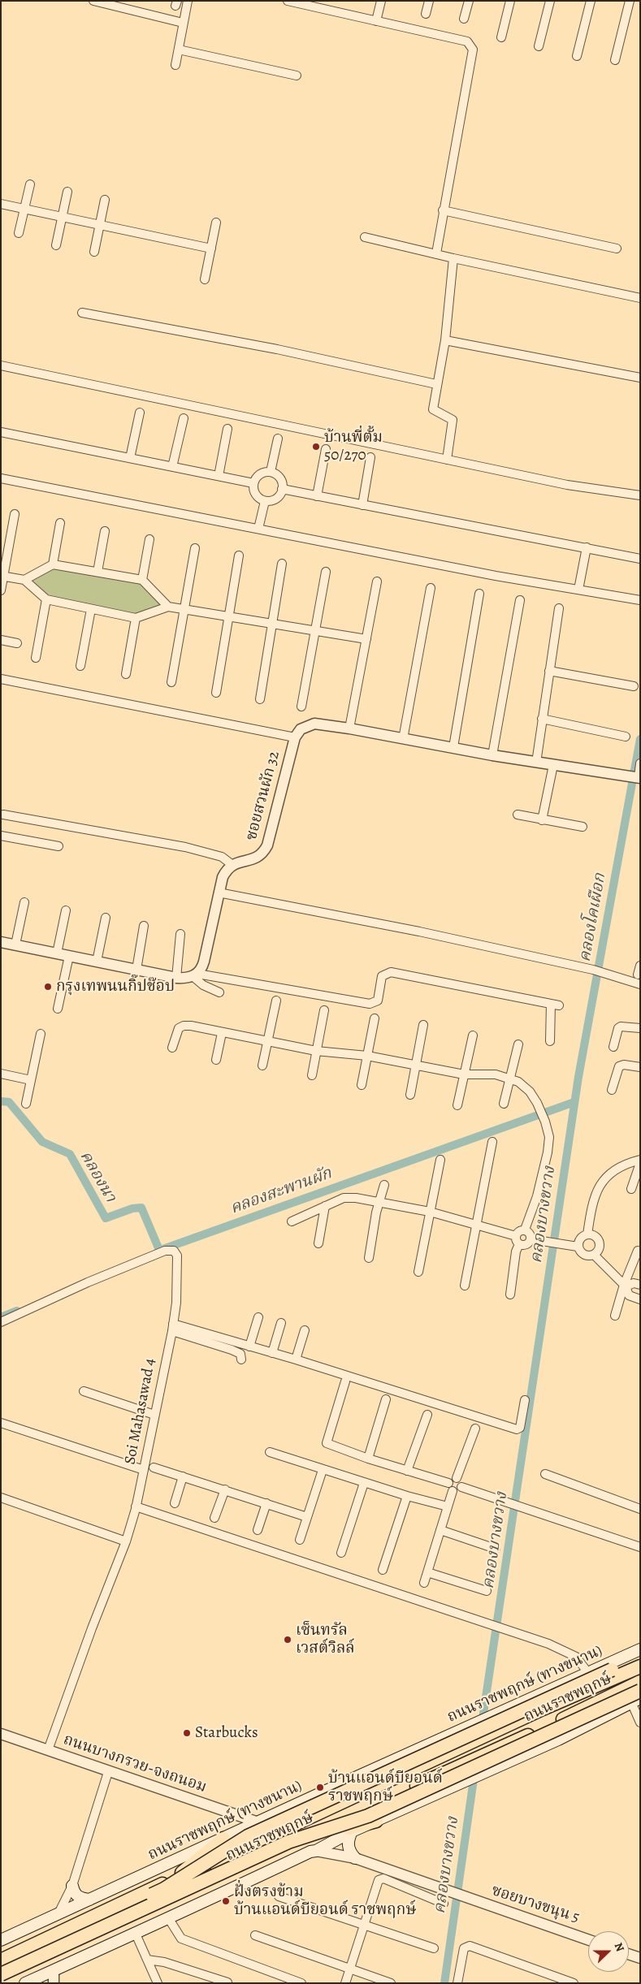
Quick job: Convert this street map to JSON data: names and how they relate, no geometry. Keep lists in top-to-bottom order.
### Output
{
  "streets": {
    "main road": ["ถนนราชพฤกษ์ (ทางขนาน)", "ถนนราชพฤกษ์"],
    "street": [
      "ซอยสวนผัก 32",
      "Soi Mahasawad 4",
      "ถนนบางกรวย-จงถนอม",
      "ซอยบางขนุน 5"
    ]
  },
  "crossings": [
    ["Soi Mahasawad 4", "ถนนบางกรวย-จงถนอม"],
    ["ถนนราชพฤกษ์ (ทางขนาน)", "ถนนบางกรวย-จงถนอม"]
  ],
  "water": [
    "คลองโคเผือก",
    "คลองนา",
    "คลองสะพานผัก",
    "คลองบางขวาง"
  ],
  "places": [
    "บ้านพี่ตั้ม 50/270",
    "กรุงเทพนนกิ๊ปช๊อป",
    "เซ็นทรัล เวสต์วิลล์",
    "Starbucks",
    "บ้านแอนด์บียอนด์ ราชพฤกษ์",
    "ฝั่งตรงข้าม บ้านแอนด์บียอนด์ ราชพฤกษ์"
  ],
  "north": "right"
}
